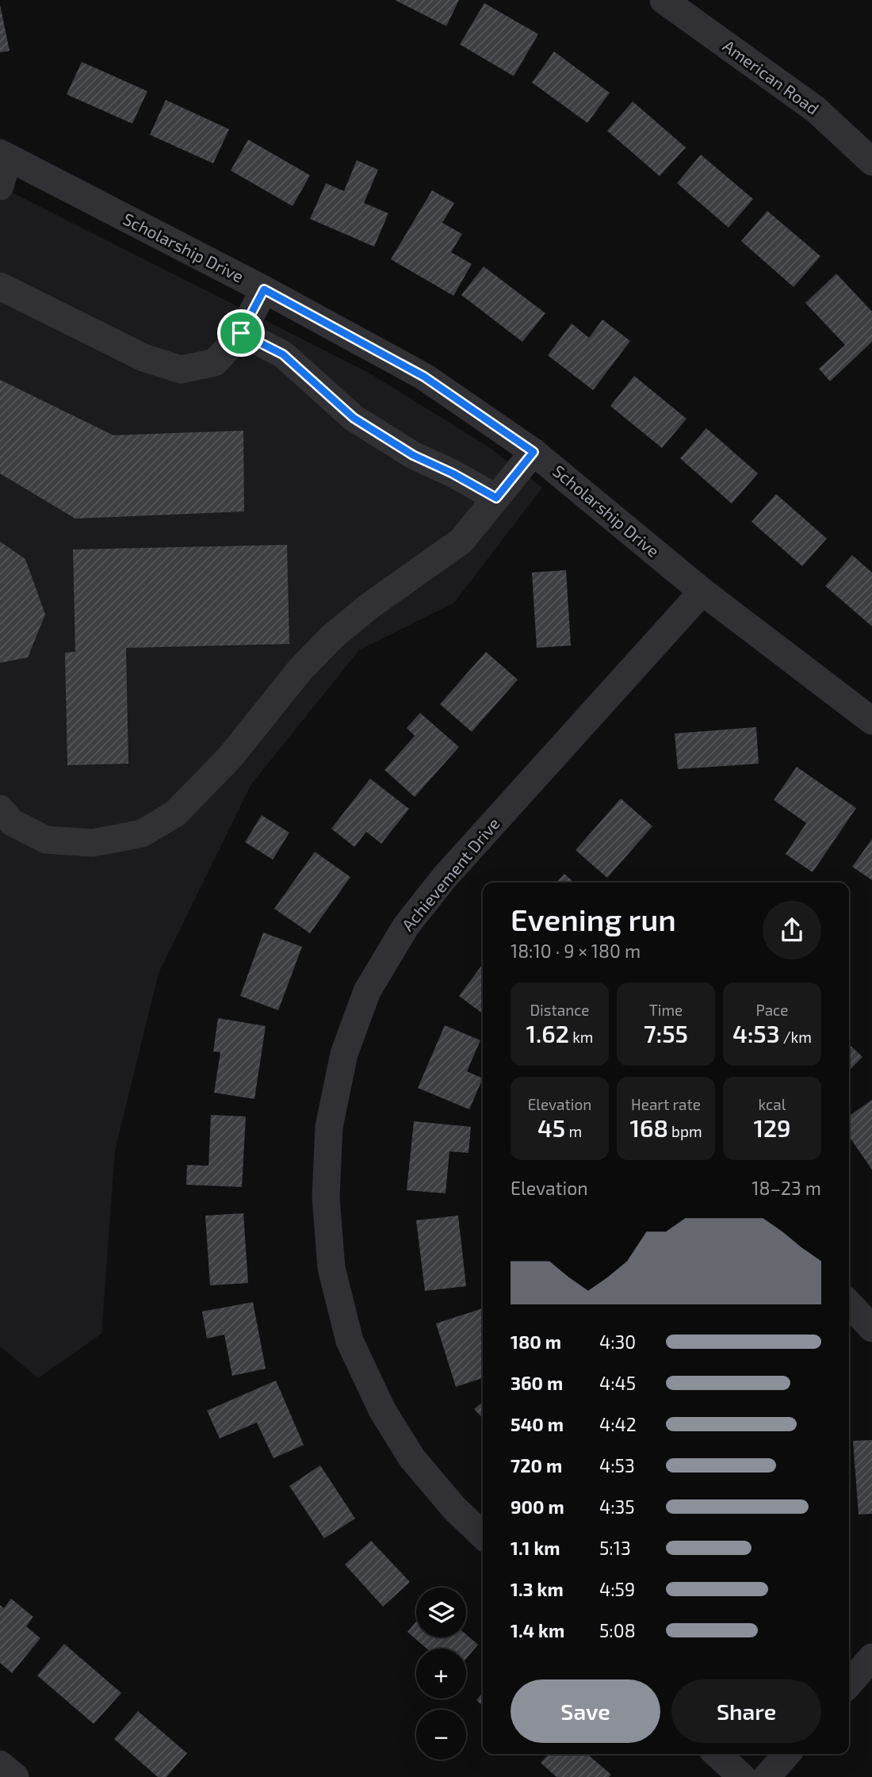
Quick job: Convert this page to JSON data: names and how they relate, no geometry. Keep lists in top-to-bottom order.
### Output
{
  "streets": {
    "street": ["American Road", "Scholarship Drive", "Achievement Drive"]
  },
  "crossings": [
    ["Scholarship Drive", "Achievement Drive"]
  ],
  "page": {
    "heading": ["Evening run", "18:10 · 9 × 180 m"],
    "stats": [
      ["Distance", "1.62 km"],
      ["Time", "7:55"],
      ["Pace", "4:53 /km"],
      ["Elevation", "45 m"],
      ["Heart rate", "168 bpm"],
      ["kcal", "129"]
    ],
    "chart": ["Elevation", "18–23 m"],
    "list": [
      {
        "name": "180 m",
        "note": "4:30"
      },
      {
        "name": "360 m",
        "note": "4:45"
      },
      {
        "name": "540 m",
        "note": "4:42"
      },
      {
        "name": "720 m",
        "note": "4:53"
      },
      {
        "name": "900 m",
        "note": "4:35"
      },
      {
        "name": "1.1 km",
        "note": "5:13"
      },
      {
        "name": "1.3 km",
        "note": "4:59"
      },
      {
        "name": "1.4 km",
        "note": "5:08"
      }
    ],
    "map_buttons": ["+", "−"],
    "buttons": ["Save", "Share"]
  }
}
